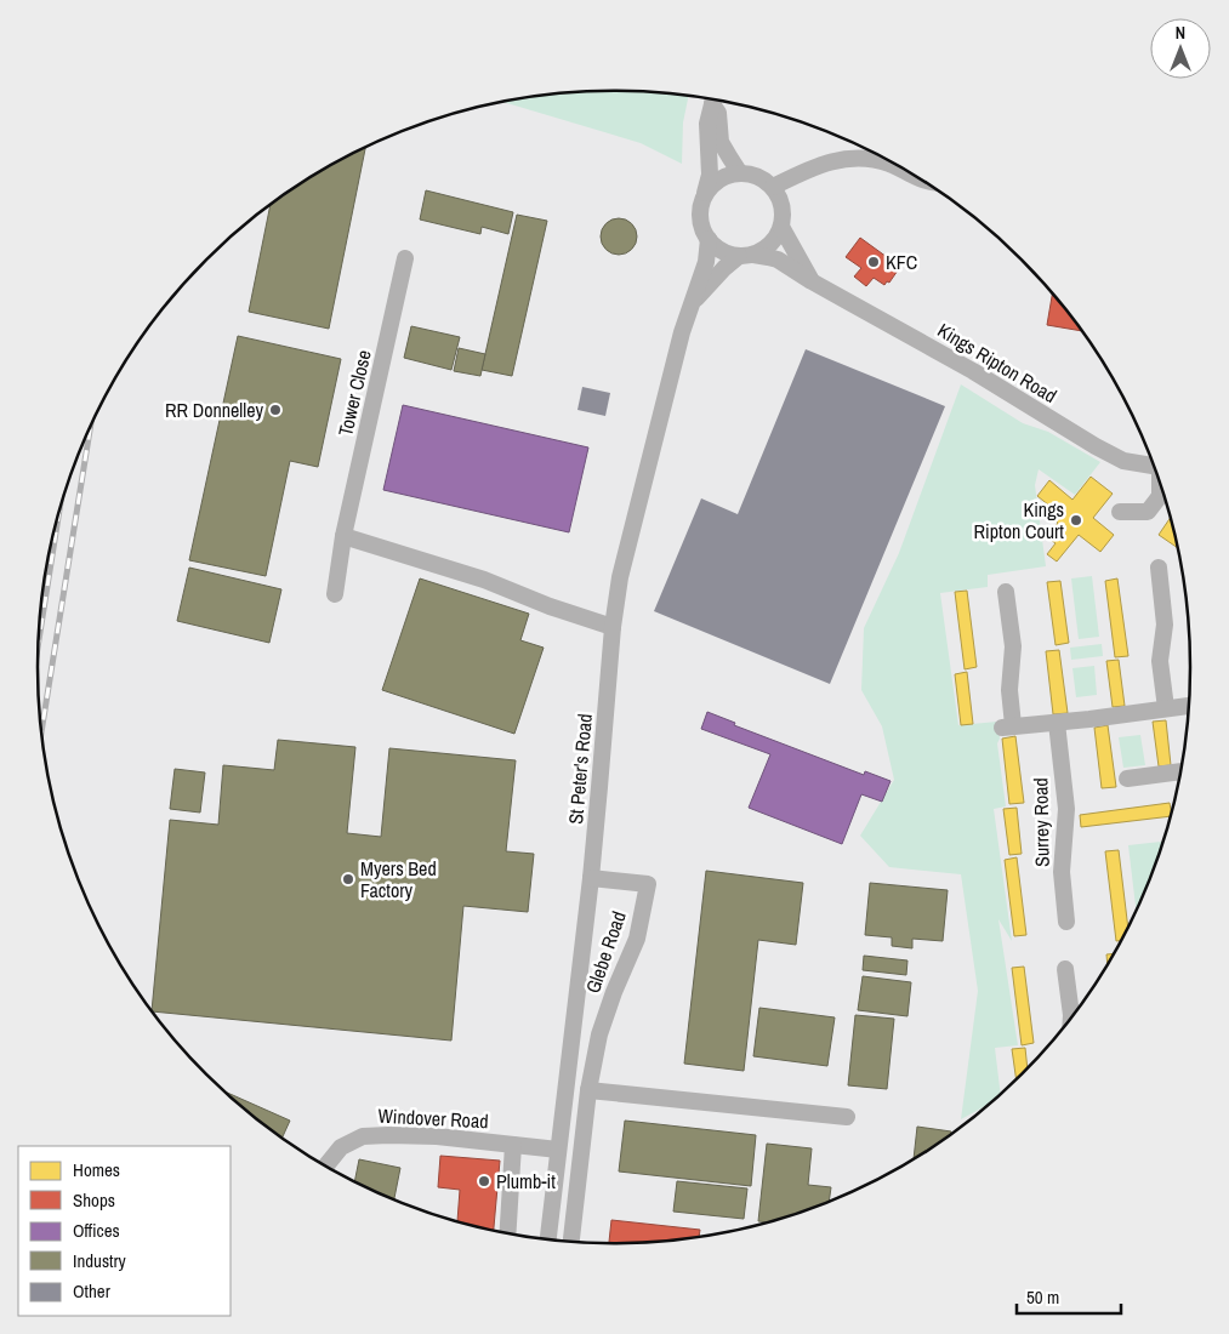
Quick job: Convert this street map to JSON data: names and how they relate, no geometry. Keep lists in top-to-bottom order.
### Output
{
  "streets": {
    "street": [
      "Kings Ripton Road",
      "Tower Close",
      "St Peter's Road",
      "Surrey Road",
      "Glebe Road",
      "Windover Road"
    ]
  },
  "crossings": [
    ["Kings Ripton Road", "St Peter's Road"],
    ["St Peter's Road", "Glebe Road"],
    ["St Peter's Road", "Windover Road"]
  ],
  "places": [
    "KFC",
    "RR Donnelley",
    "Kings Ripton Court",
    "Myers Bed Factory",
    "Plumb-it"
  ],
  "legend": [
    "Homes",
    "Shops",
    "Offices",
    "Industry",
    "Other"
  ],
  "scale_bar": "50 m",
  "north": "top"
}
